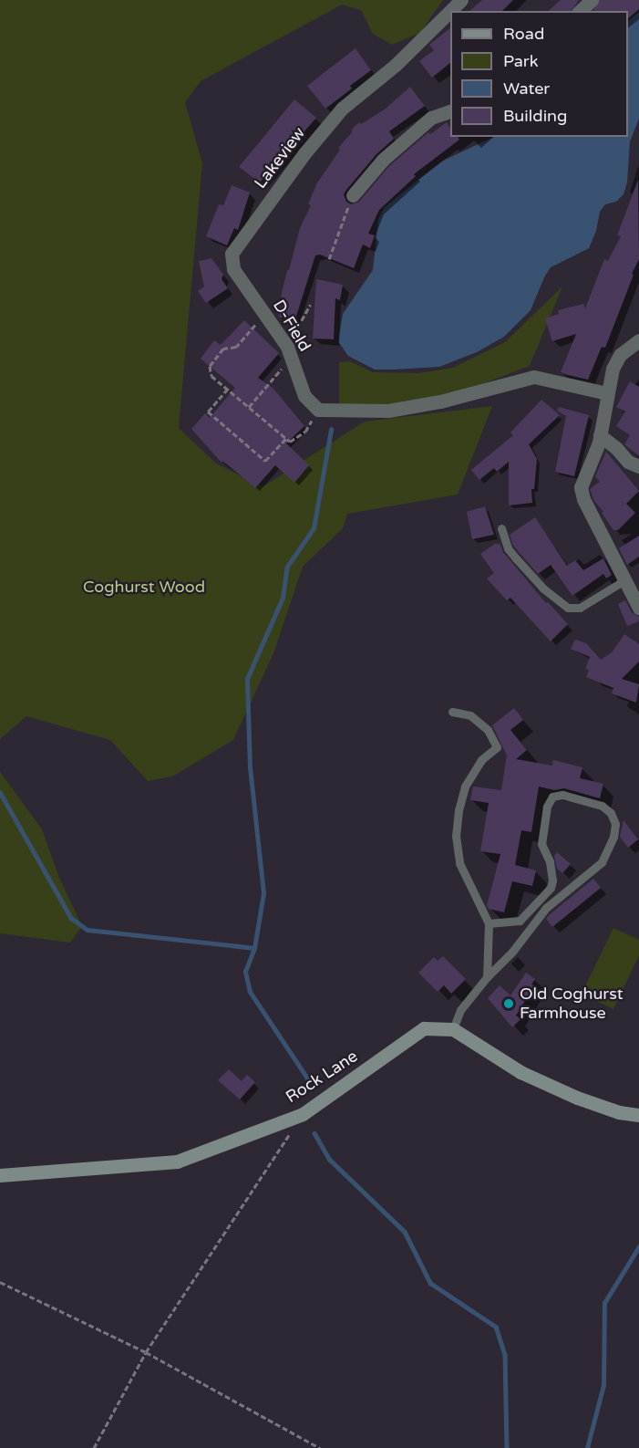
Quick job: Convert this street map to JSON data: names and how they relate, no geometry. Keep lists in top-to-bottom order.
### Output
{
  "streets": {
    "street": ["Lakeview", "D-Field", "Rock Lane"]
  },
  "crossings": [
    ["Lakeview", "D-Field"]
  ],
  "parks": ["Coghurst Wood"],
  "places": ["Old Coghurst Farmhouse"],
  "legend": [
    "Road",
    "Park",
    "Water",
    "Building"
  ]
}
